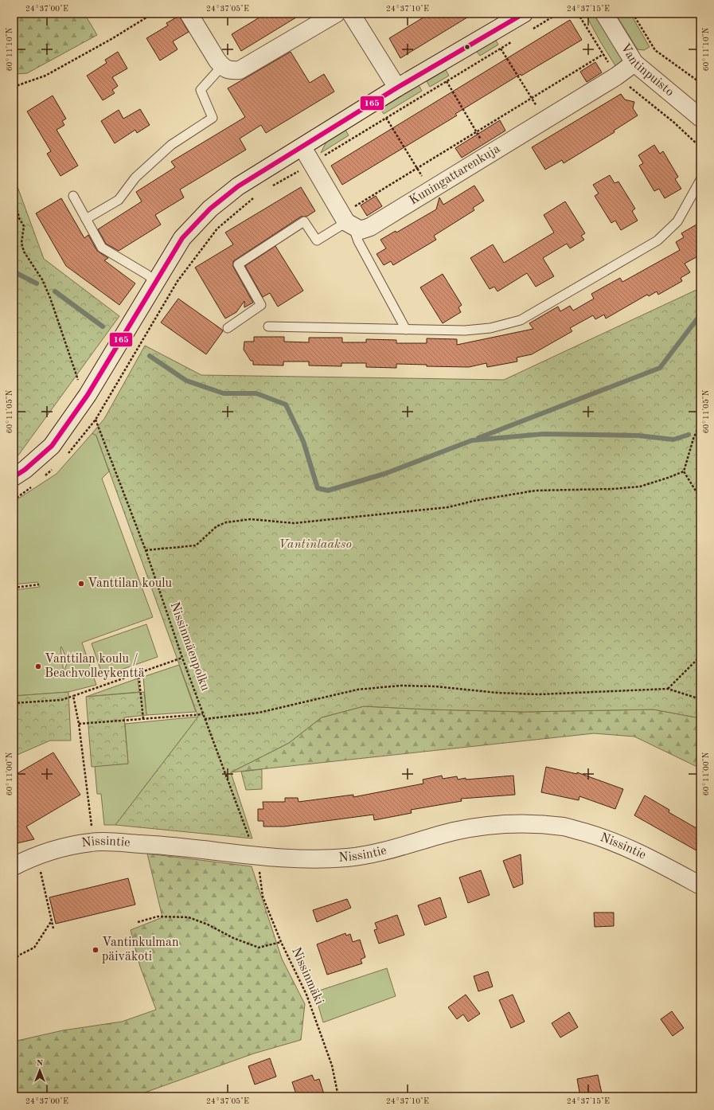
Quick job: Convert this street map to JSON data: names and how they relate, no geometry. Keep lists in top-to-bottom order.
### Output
{
  "streets": {
    "street": ["Vantinpuisto", "Kuningattarenkuja", "Nissintie"],
    "path": ["Nissinmäenpolku", "Nissinmäki"]
  },
  "crossings": [
    ["Vantinpuisto", "Kuningattarenkuja"],
    ["Nissinmäenpolku", "Nissintie"],
    ["Nissinmäenpolku", "Nissinmäki"],
    ["Nissintie", "Nissinmäki"]
  ],
  "parks": ["Vantinlaakso"],
  "places": ["Vanttilan koulu", "Vanttilan koulu / Beachvolleykenttä", "Vantinkulman päiväkoti"],
  "lines": ["transit line 165"],
  "north": "top",
  "coordinates": [
    "24°37'00\"E",
    "24°37'05\"E",
    "24°37'10\"E",
    "24°37'15\"E",
    "60°11'10\"N",
    "60°11'05\"N",
    "60°11'00\"N"
  ]
}
